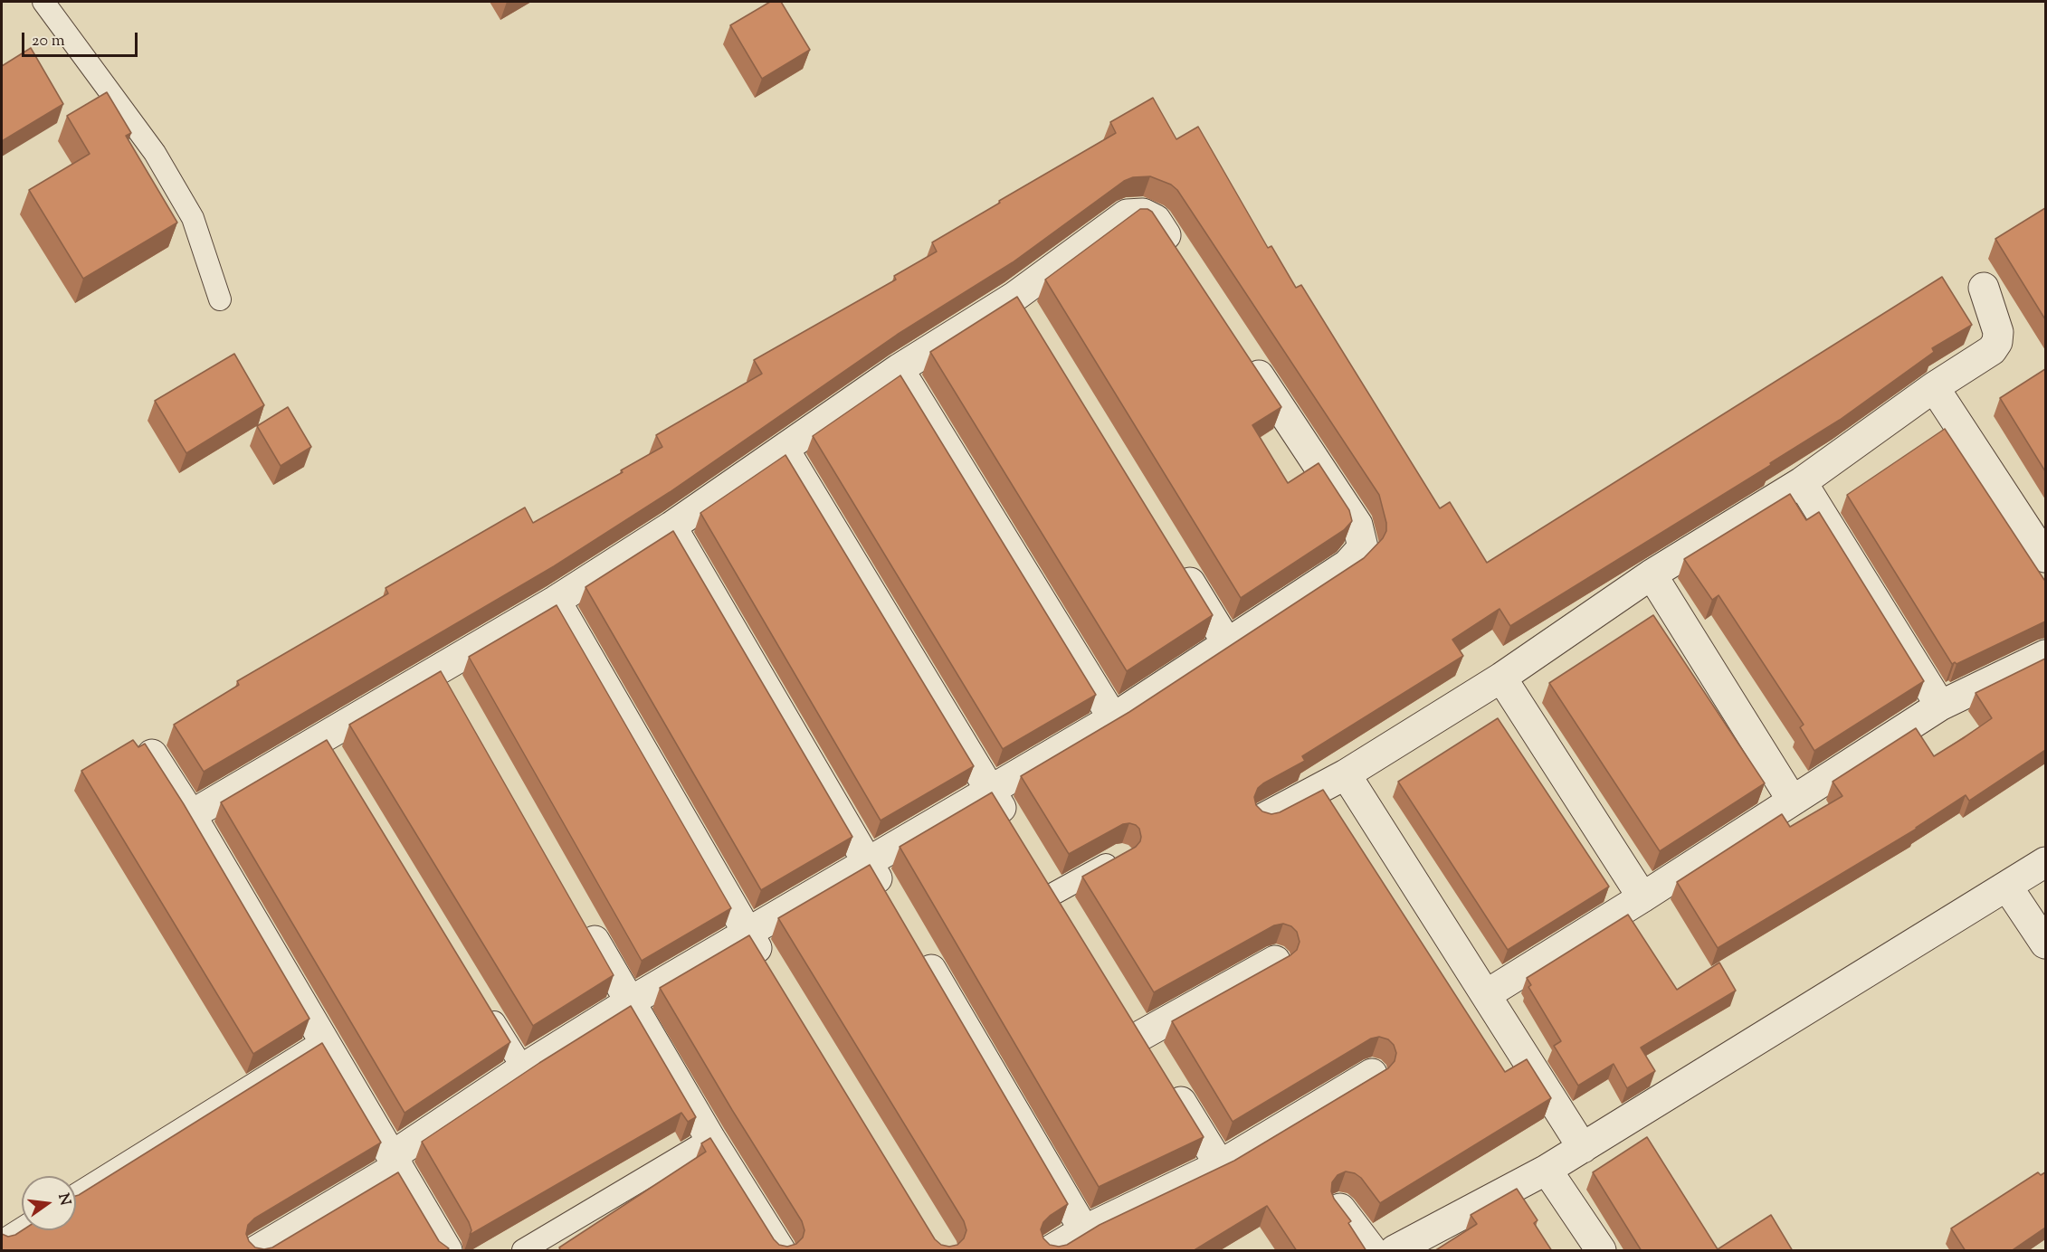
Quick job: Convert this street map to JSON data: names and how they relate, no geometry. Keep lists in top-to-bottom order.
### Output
{
  "scale_bar": "20 m",
  "north": "right"
}
